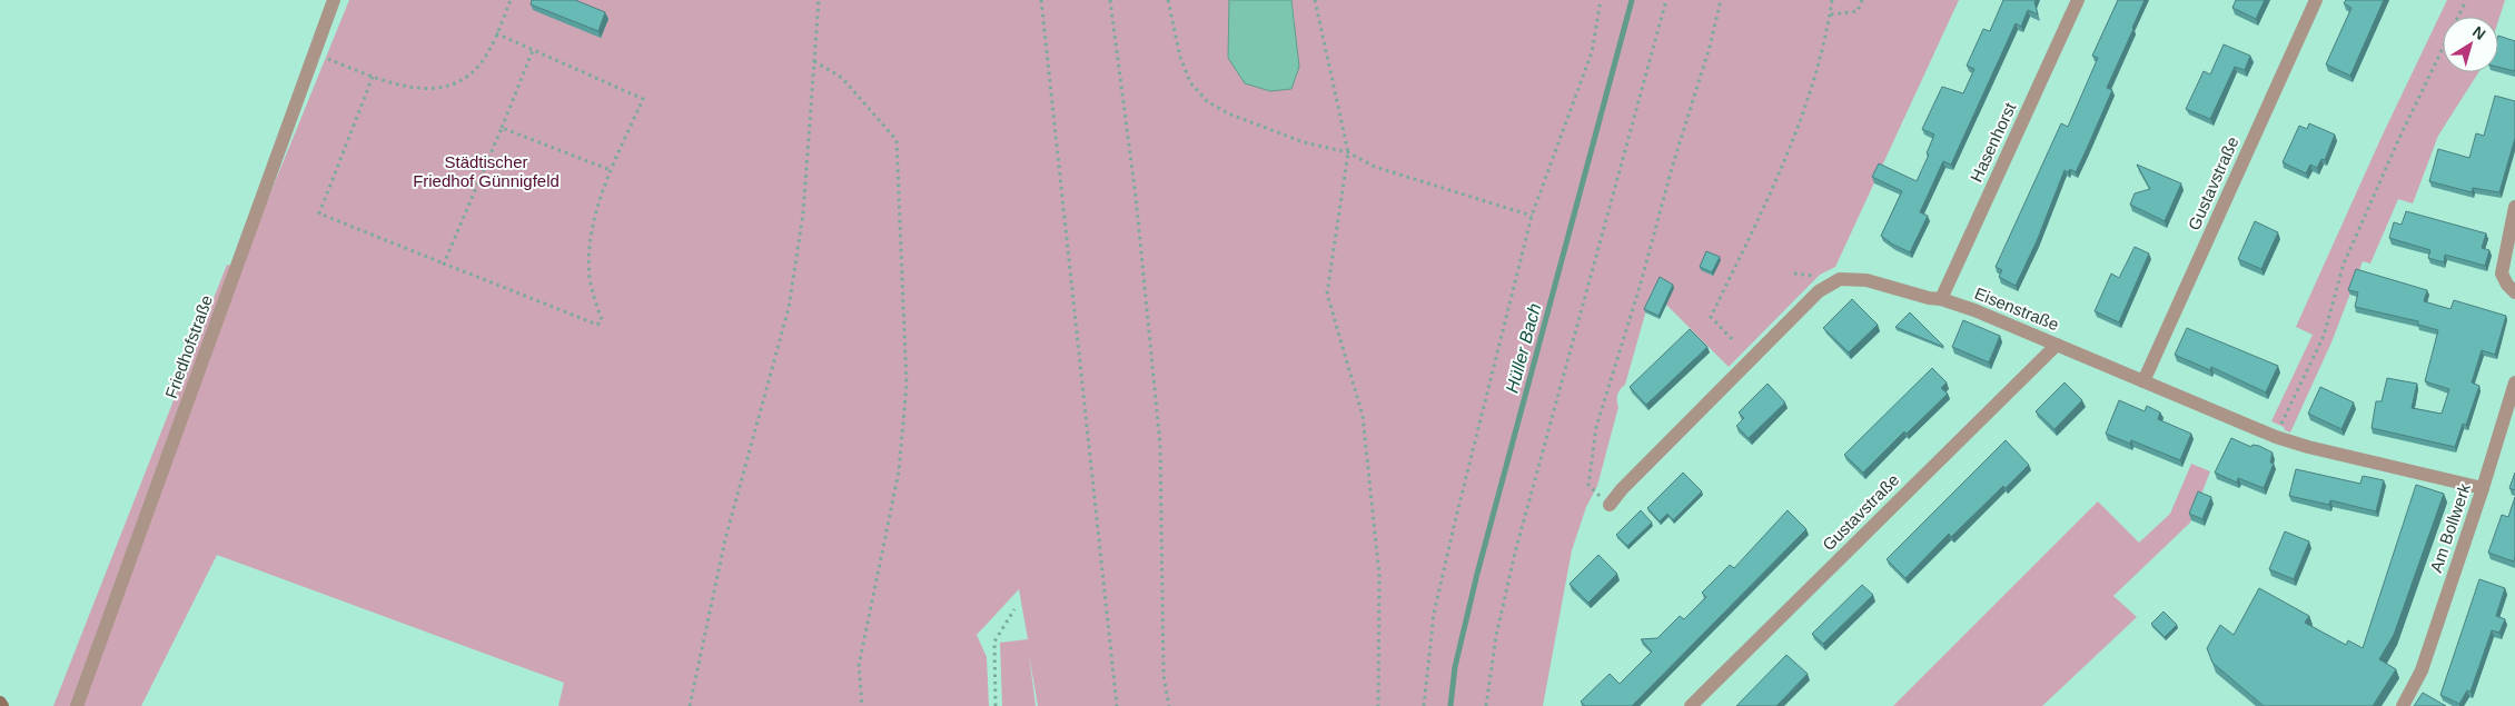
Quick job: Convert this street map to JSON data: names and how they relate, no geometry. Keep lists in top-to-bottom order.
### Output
{
  "streets": {
    "street": [
      "Hasenhorst",
      "Gustavstraße",
      "Eisenstraße",
      "Friedhofstraße",
      "Am Bollwerk"
    ]
  },
  "crossings": [
    ["Hasenhorst", "Eisenstraße"],
    ["Gustavstraße", "Eisenstraße"],
    ["Eisenstraße", "Am Bollwerk"]
  ],
  "water": ["Hüller Bach"],
  "parks": ["Städtischer Friedhof Günnigfeld"],
  "north": "top right"
}
